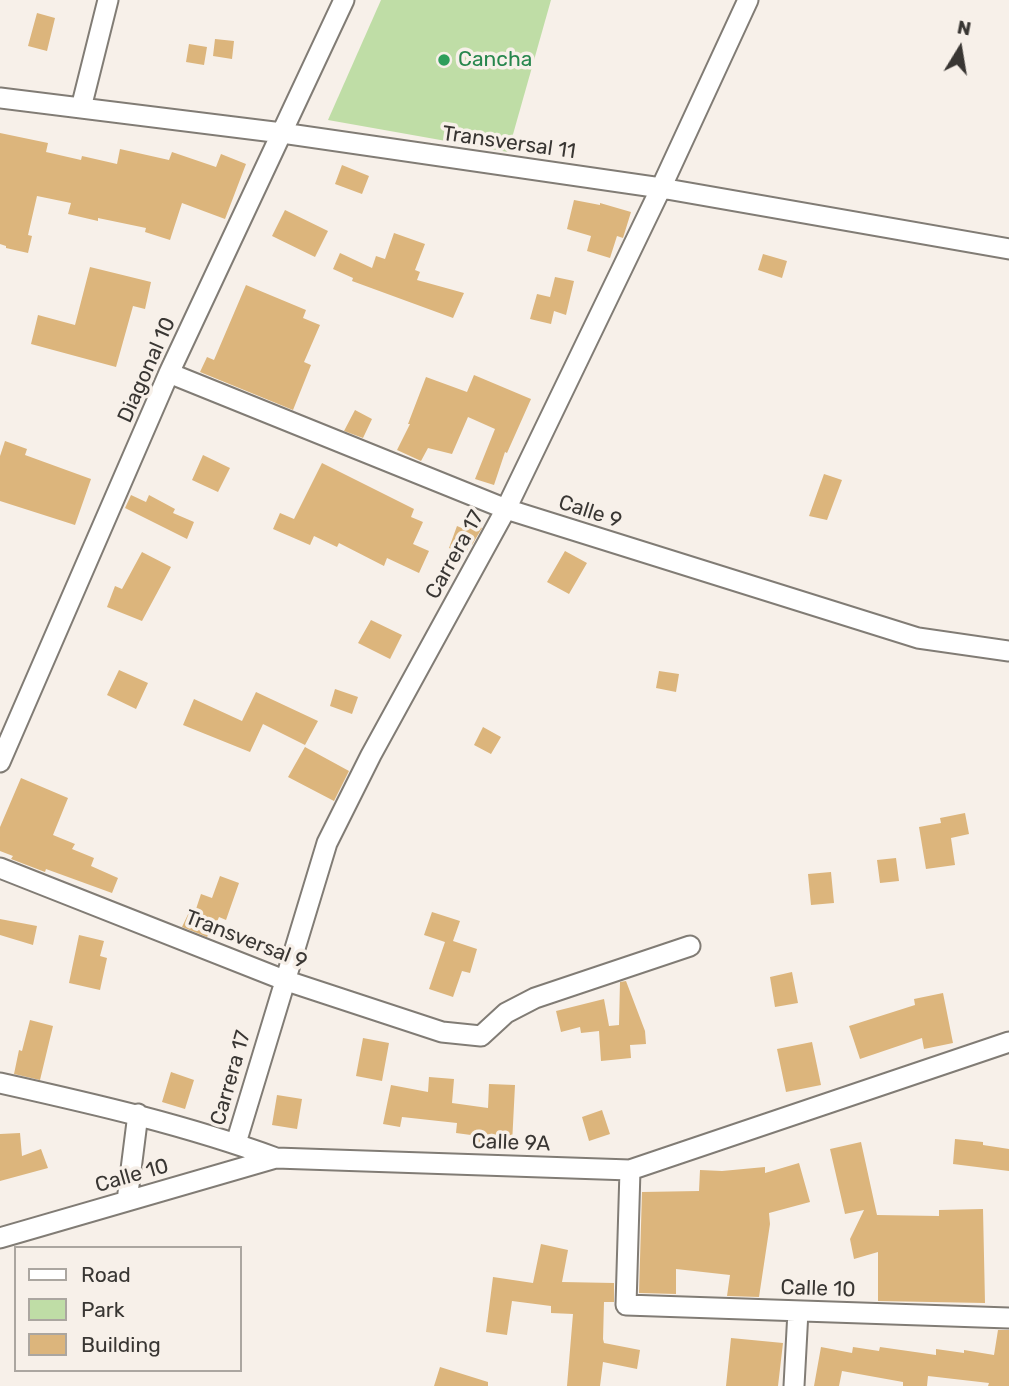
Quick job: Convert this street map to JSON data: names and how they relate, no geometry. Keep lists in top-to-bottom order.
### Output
{
  "streets": {
    "street": [
      "Transversal 11",
      "Diagonal 10",
      "Calle 9",
      "Carrera 17",
      "Transversal 9",
      "Calle 9A",
      "Calle 10"
    ]
  },
  "crossings": [
    ["Transversal 11", "Diagonal 10"],
    ["Transversal 11", "Carrera 17"],
    ["Diagonal 10", "Calle 9"],
    ["Calle 9", "Carrera 17"],
    ["Carrera 17", "Transversal 9"],
    ["Carrera 17", "Calle 9A"],
    ["Calle 9A", "Calle 10"]
  ],
  "places": ["Cancha"],
  "legend": ["Road", "Park", "Building"],
  "north": "top"
}
